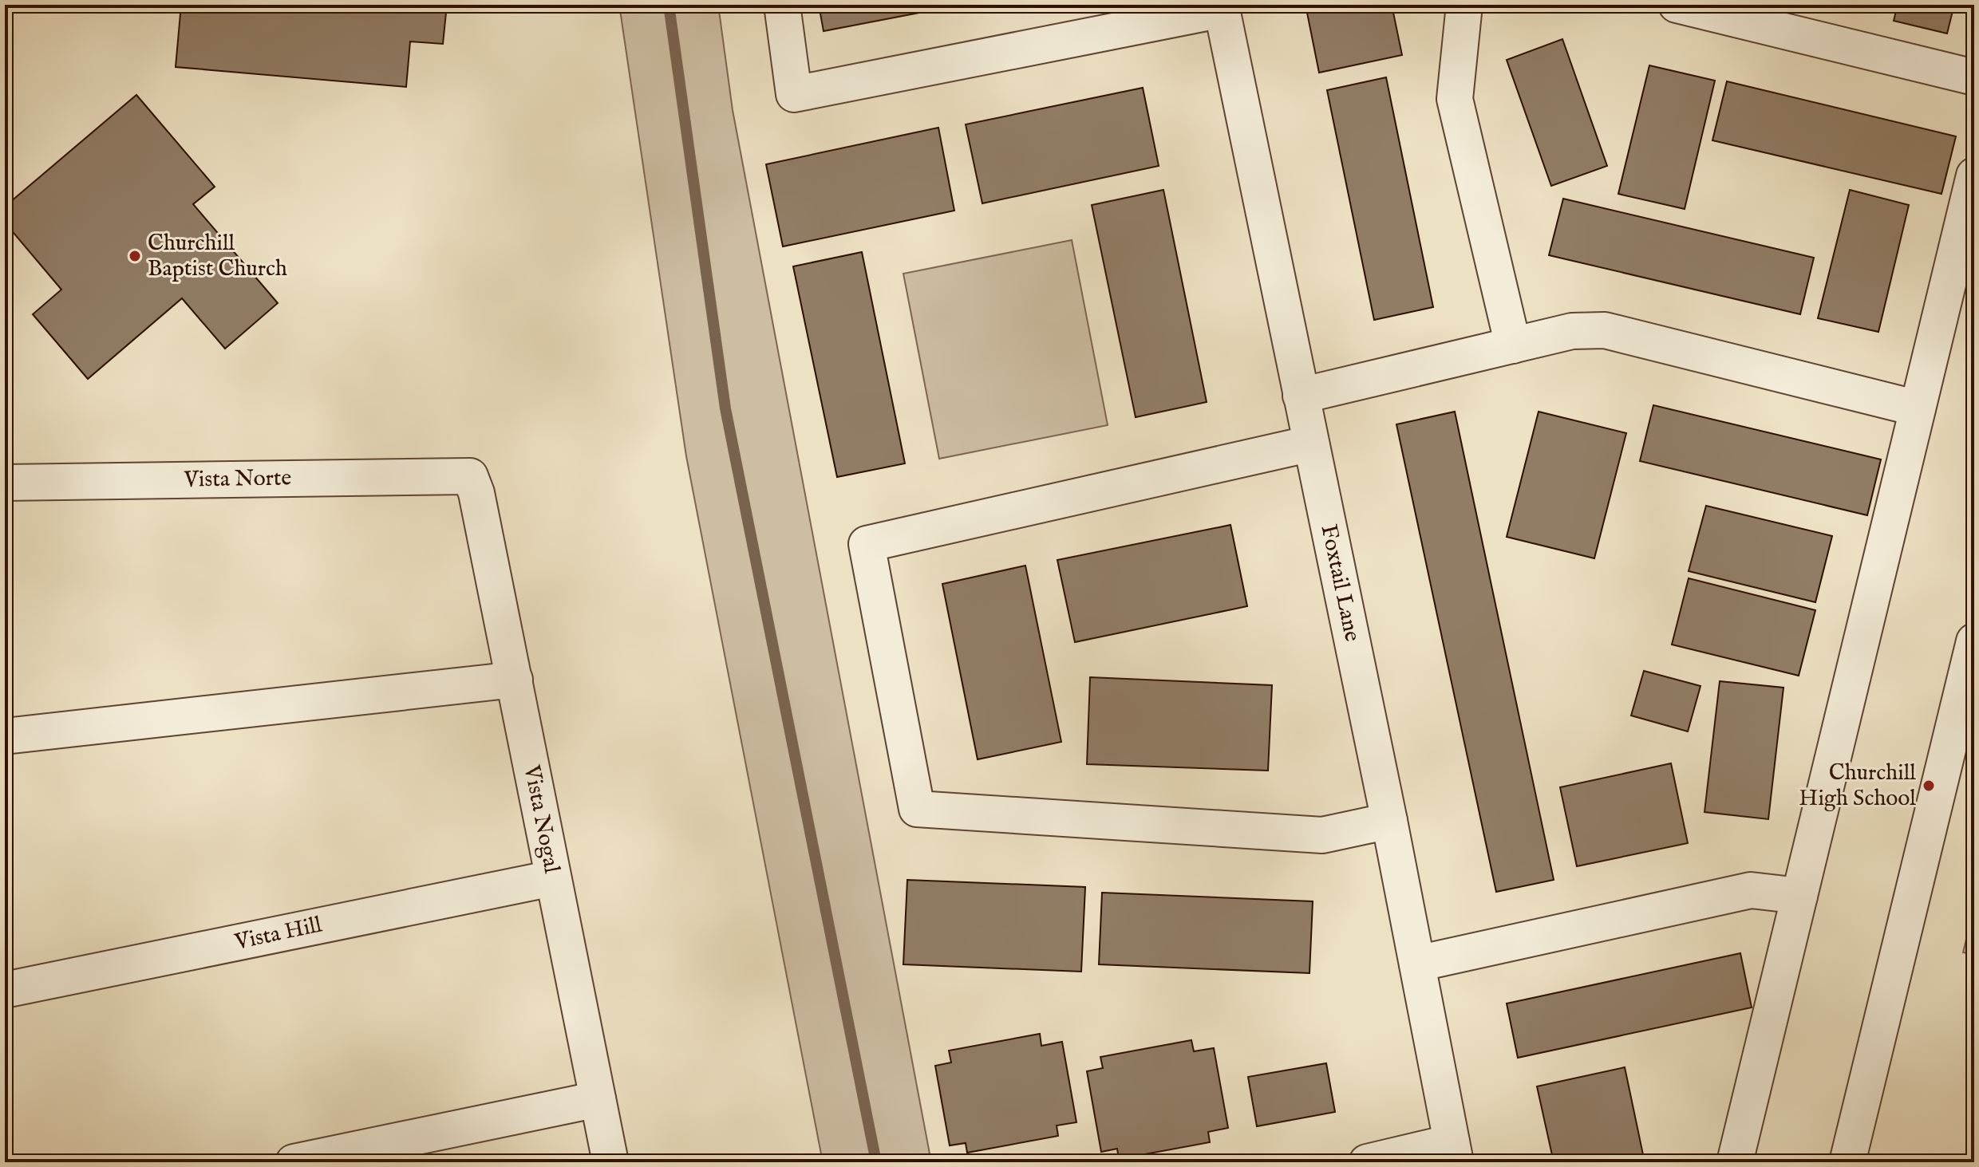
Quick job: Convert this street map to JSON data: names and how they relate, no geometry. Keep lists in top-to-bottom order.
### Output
{
  "streets": {
    "street": [
      "Vista Norte",
      "Foxtail Lane",
      "Vista Nogal",
      "Vista Hill"
    ]
  },
  "crossings": [
    ["Vista Norte", "Vista Nogal"],
    ["Vista Nogal", "Vista Hill"]
  ],
  "places": ["Churchill Baptist Church", "Churchill High School"]
}
